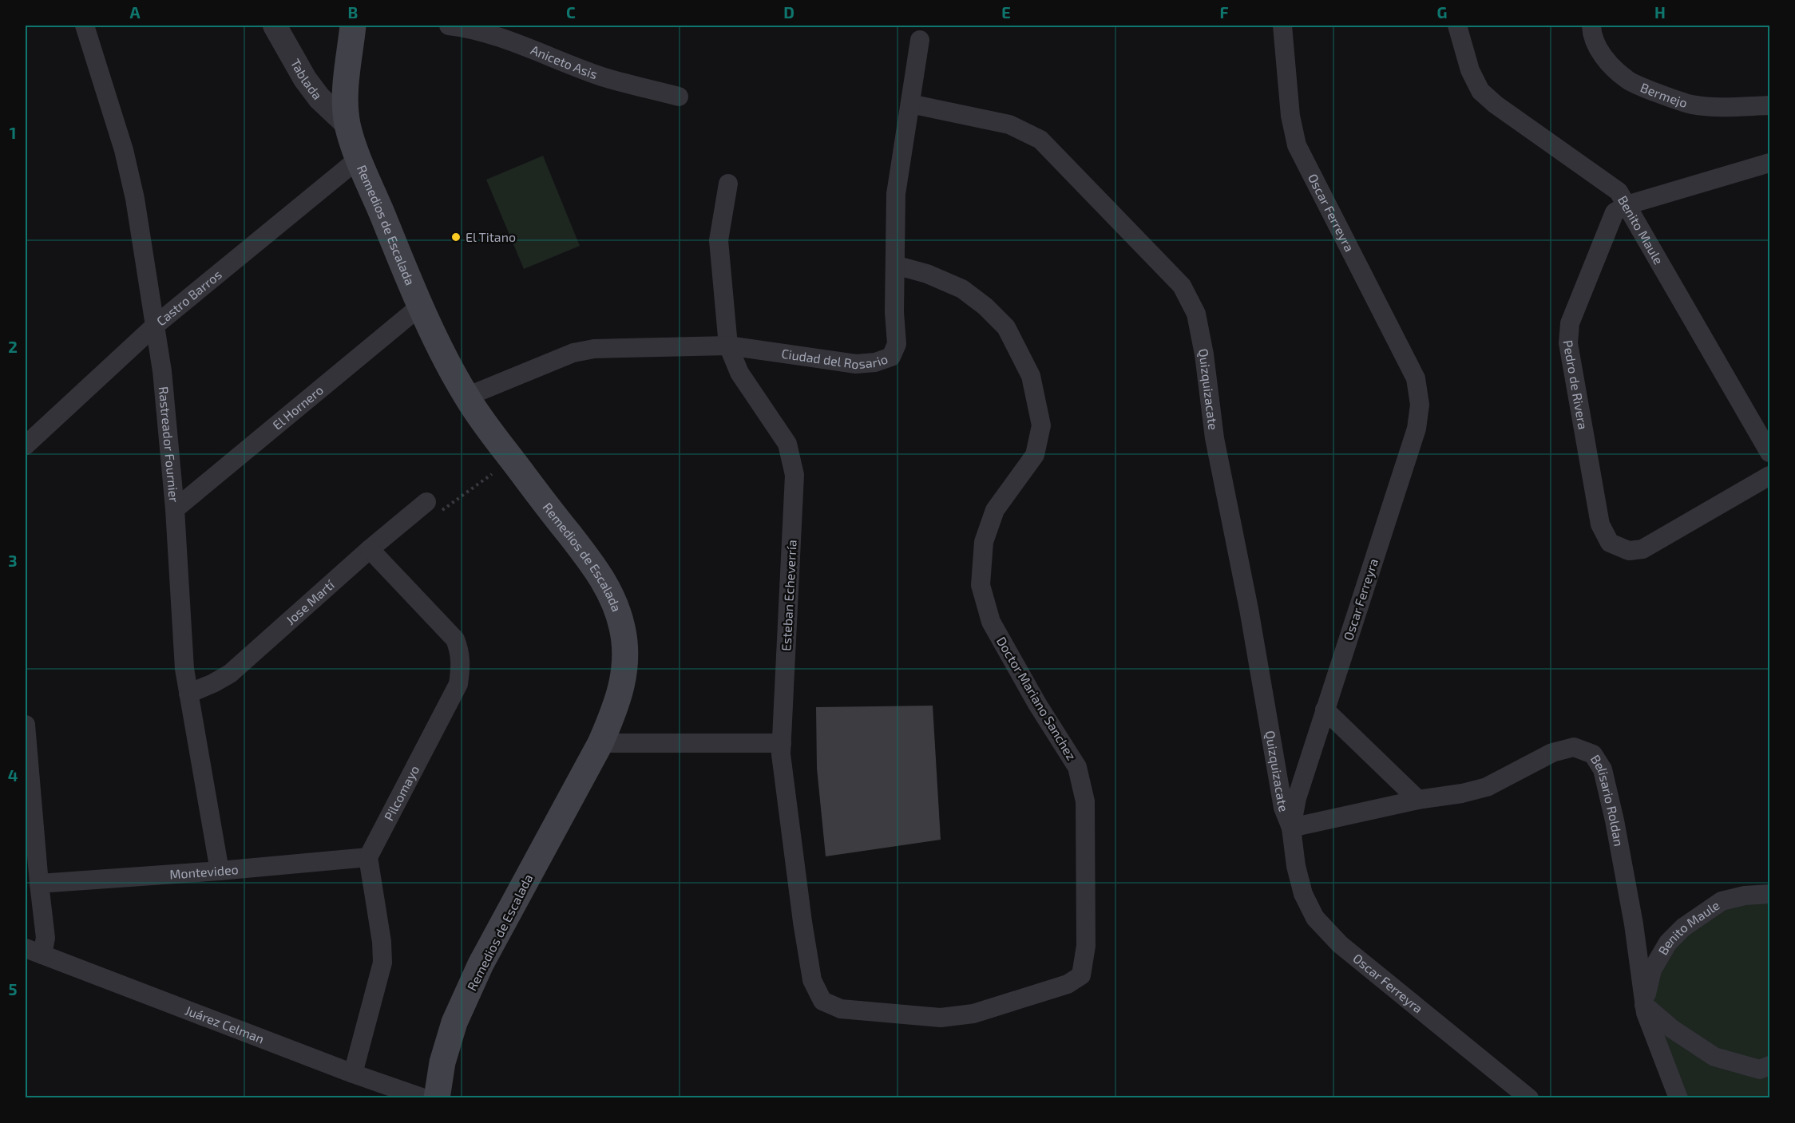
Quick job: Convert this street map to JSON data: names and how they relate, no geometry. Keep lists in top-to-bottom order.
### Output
{
  "streets": {
    "main road": ["Remedios de Escalada"],
    "street": [
      "Aniceto Asis",
      "Tablada",
      "Bermejo",
      "Oscar Ferreyra",
      "Benito Maule",
      "Castro Barros",
      "Ciudad del Rosario",
      "Pedro de Rivera",
      "Quizquizacate",
      "El Hornero",
      "Rastreador Fournier",
      "Esteban Echeverría",
      "Jose Martí",
      "Doctor Mariano Sanchez",
      "Pilcomayo",
      "Belisario Roldan",
      "Montevideo",
      "Juárez Celman"
    ]
  },
  "crossings": [
    ["Tablada", "Remedios de Escalada"],
    ["Oscar Ferreyra", "Quizquizacate"],
    ["Oscar Ferreyra", "Belisario Roldan"],
    ["Remedios de Escalada", "Castro Barros"],
    ["Remedios de Escalada", "Ciudad del Rosario"],
    ["Remedios de Escalada", "El Hornero"],
    ["Benito Maule", "Pedro de Rivera"],
    ["Benito Maule", "Belisario Roldan"],
    ["Castro Barros", "Rastreador Fournier"],
    ["Ciudad del Rosario", "Quizquizacate"],
    ["Ciudad del Rosario", "Esteban Echeverría"],
    ["Ciudad del Rosario", "Doctor Mariano Sanchez"],
    ["Quizquizacate", "Belisario Roldan"],
    ["El Hornero", "Rastreador Fournier"],
    ["Rastreador Fournier", "Jose Martí"],
    ["Rastreador Fournier", "Montevideo"],
    ["Esteban Echeverría", "Doctor Mariano Sanchez"],
    ["Jose Martí", "Pilcomayo"],
    ["Pilcomayo", "Montevideo"]
  ],
  "places": ["El Titano"],
  "grid": {
    "columns": [
      "A",
      "B",
      "C",
      "D",
      "E",
      "F",
      "G",
      "H"
    ],
    "rows": [
      "1",
      "2",
      "3",
      "4",
      "5"
    ]
  }
}
